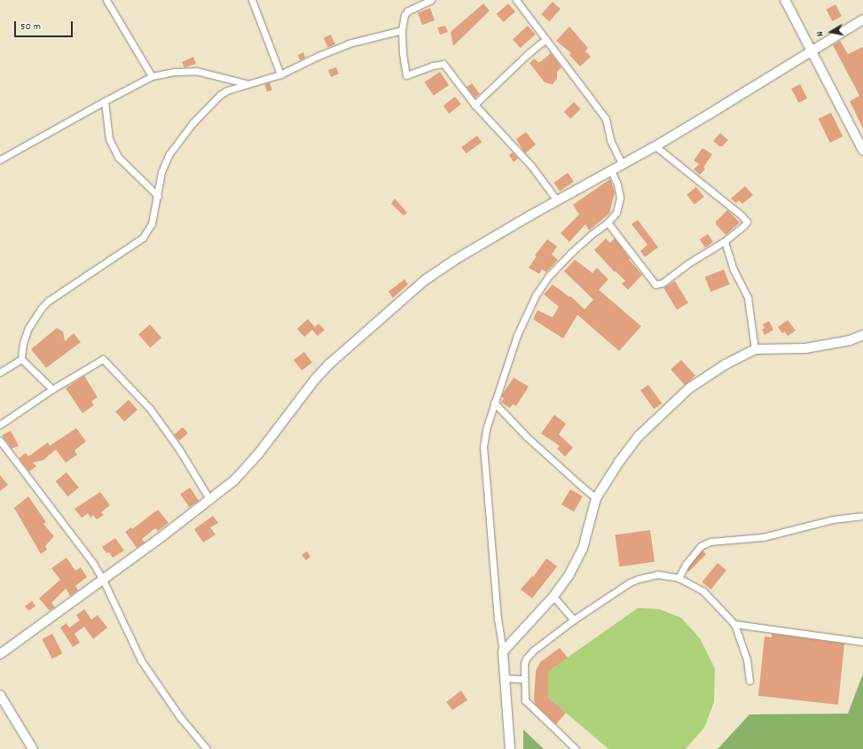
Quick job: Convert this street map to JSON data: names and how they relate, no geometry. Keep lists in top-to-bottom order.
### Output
{
  "scale_bar": "50 m",
  "north": "left"
}
